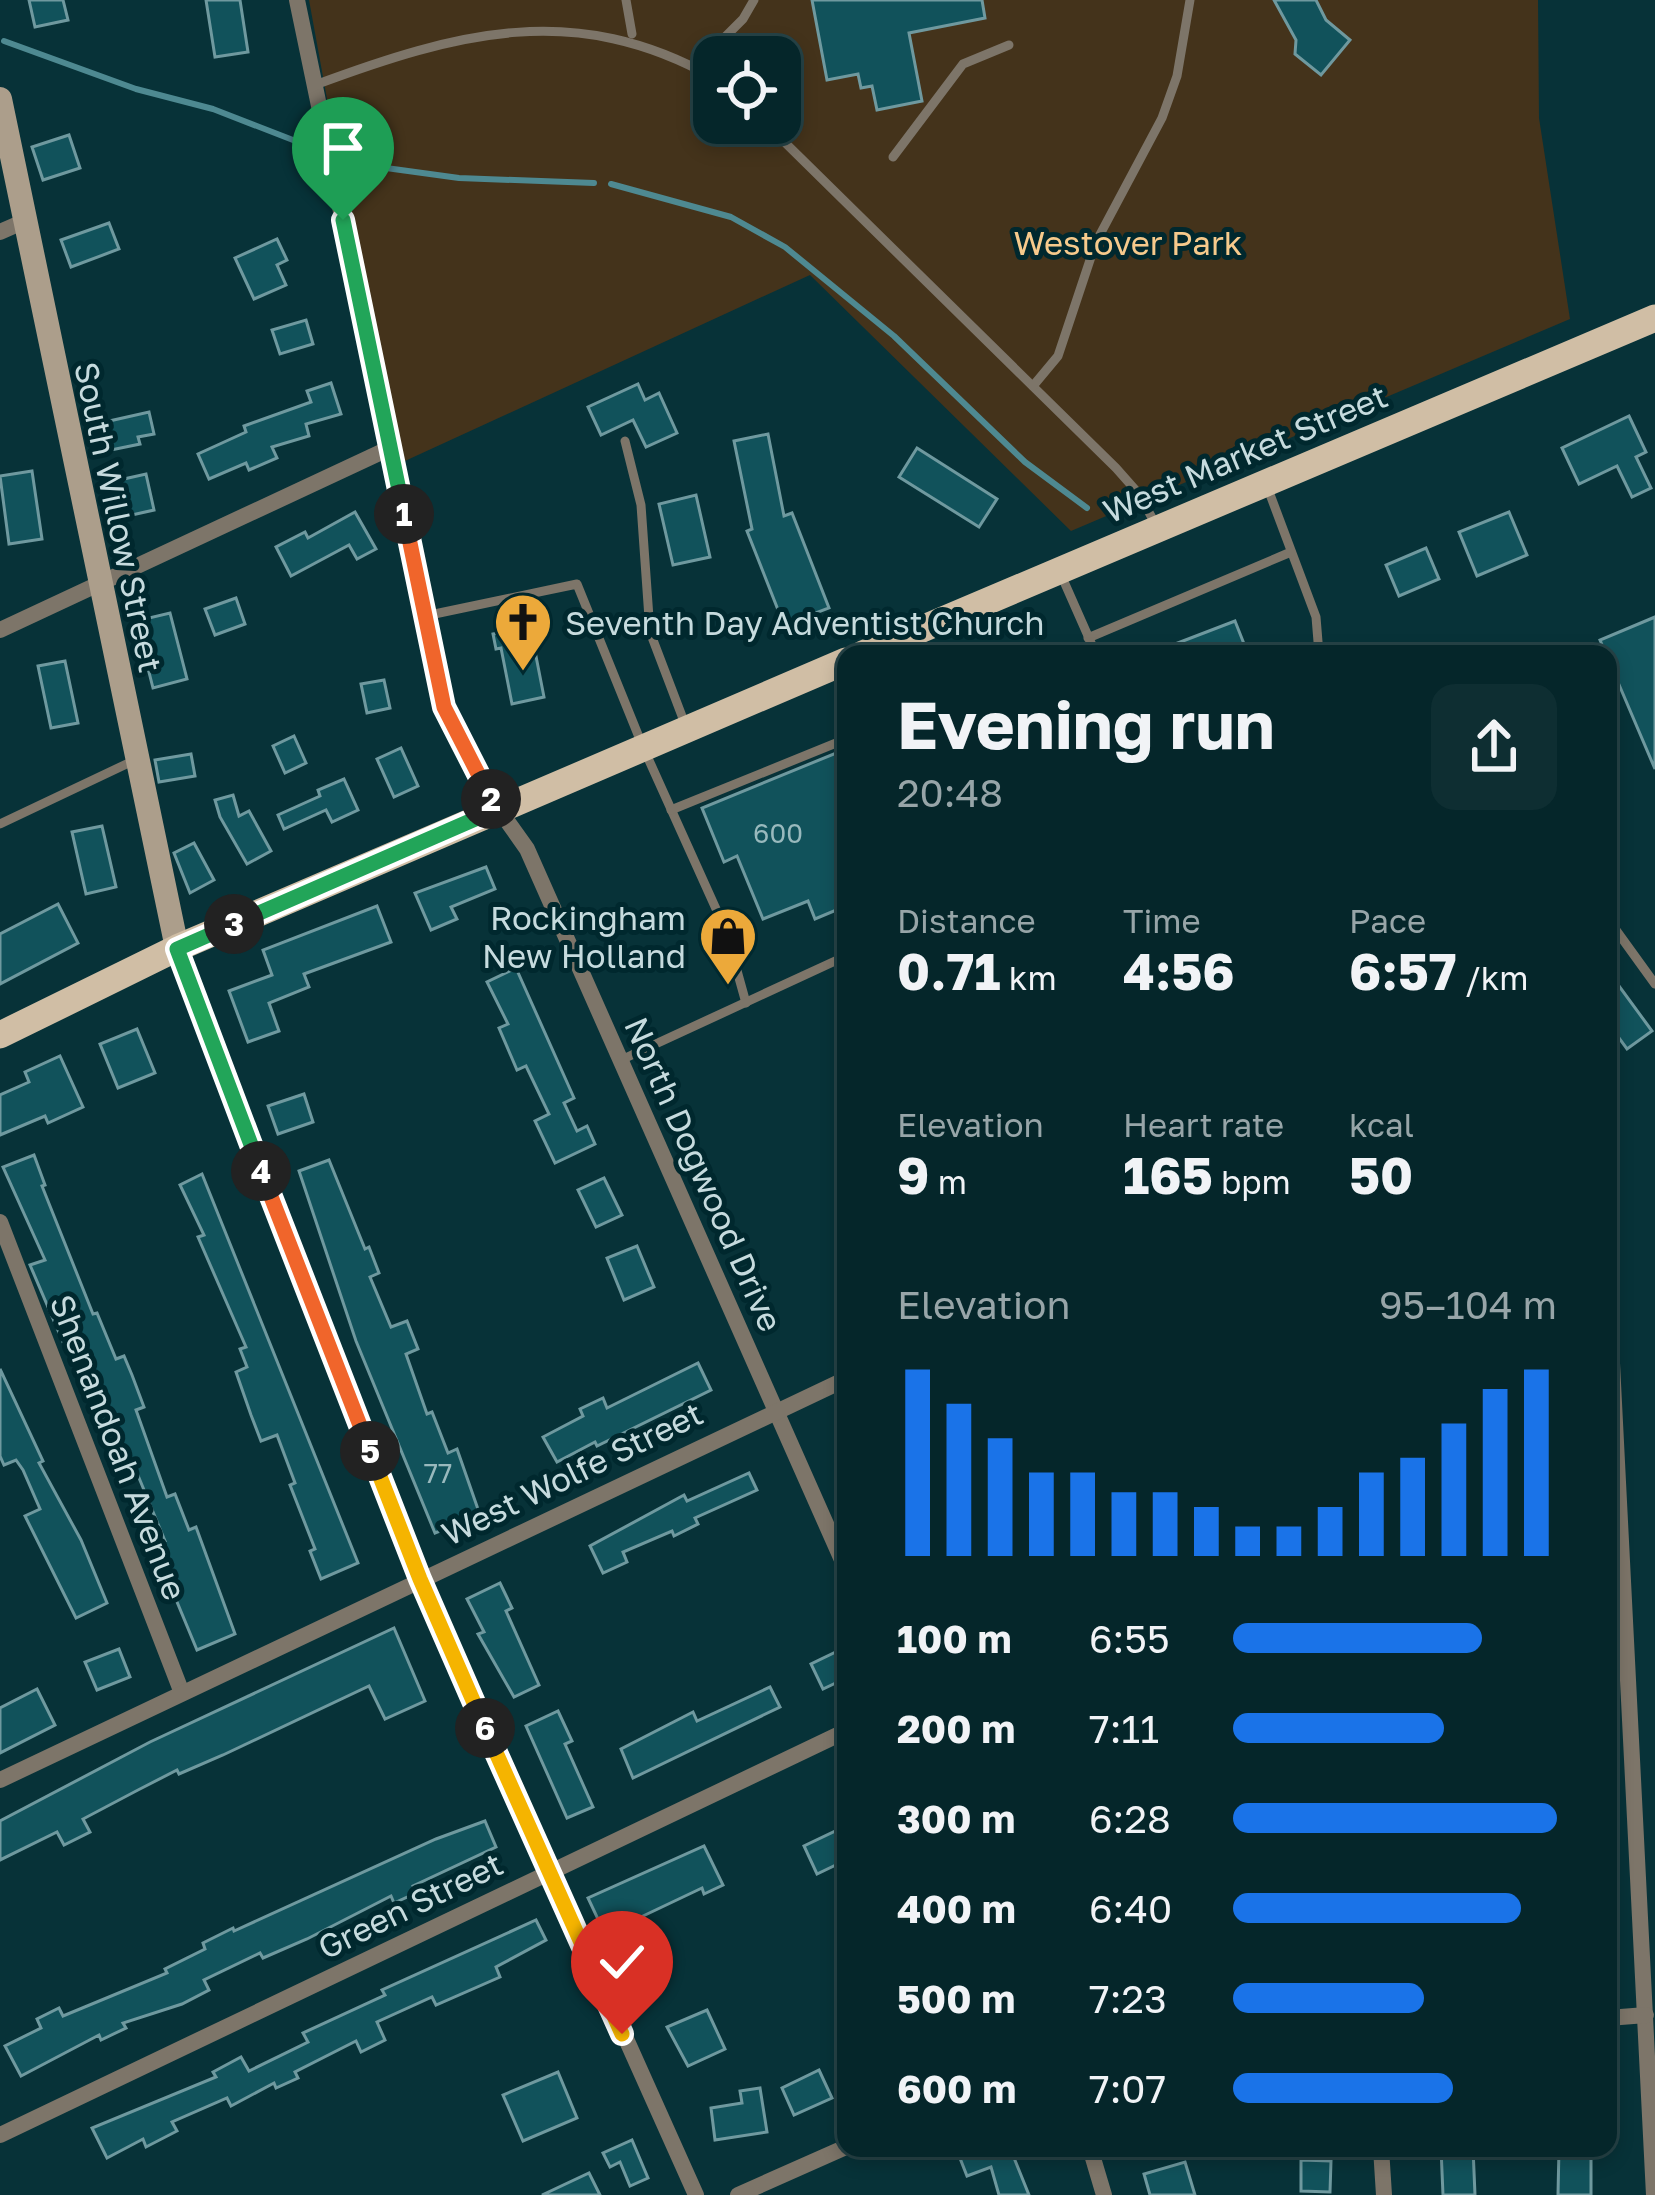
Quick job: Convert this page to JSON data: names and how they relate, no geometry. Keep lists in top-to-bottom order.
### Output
{
  "streets": {
    "main road": ["West Market Street"],
    "street": [
      "South Willow Street",
      "North Dogwood Drive",
      "Shenandoah Avenue",
      "West Wolfe Street",
      "Green Street"
    ]
  },
  "crossings": [
    ["North Dogwood Drive", "West Wolfe Street"],
    ["Shenandoah Avenue", "West Wolfe Street"]
  ],
  "parks": ["Westover Park"],
  "places": {
    "church": ["Seventh Day Adventist Church"],
    "shop": ["Rockingham New Holland"]
  },
  "house_numbers": ["600", "77"],
  "page": {
    "pins": [
      "1",
      "2",
      "3",
      "4",
      "5",
      "6"
    ],
    "heading": ["Evening run", "20:48"],
    "stats": [
      ["Distance", "0.71 km"],
      ["Time", "4:56"],
      ["Pace", "6:57 /km"],
      ["Elevation", "9 m"],
      ["Heart rate", "165 bpm"],
      ["kcal", "50"]
    ],
    "chart": ["Elevation", "95–104 m"],
    "list": [
      {
        "name": "100 m",
        "note": "6:55"
      },
      {
        "name": "200 m",
        "note": "7:11"
      },
      {
        "name": "300 m",
        "note": "6:28"
      },
      {
        "name": "400 m",
        "note": "6:40"
      },
      {
        "name": "500 m",
        "note": "7:23"
      },
      {
        "name": "600 m",
        "note": "7:07"
      }
    ]
  }
}
